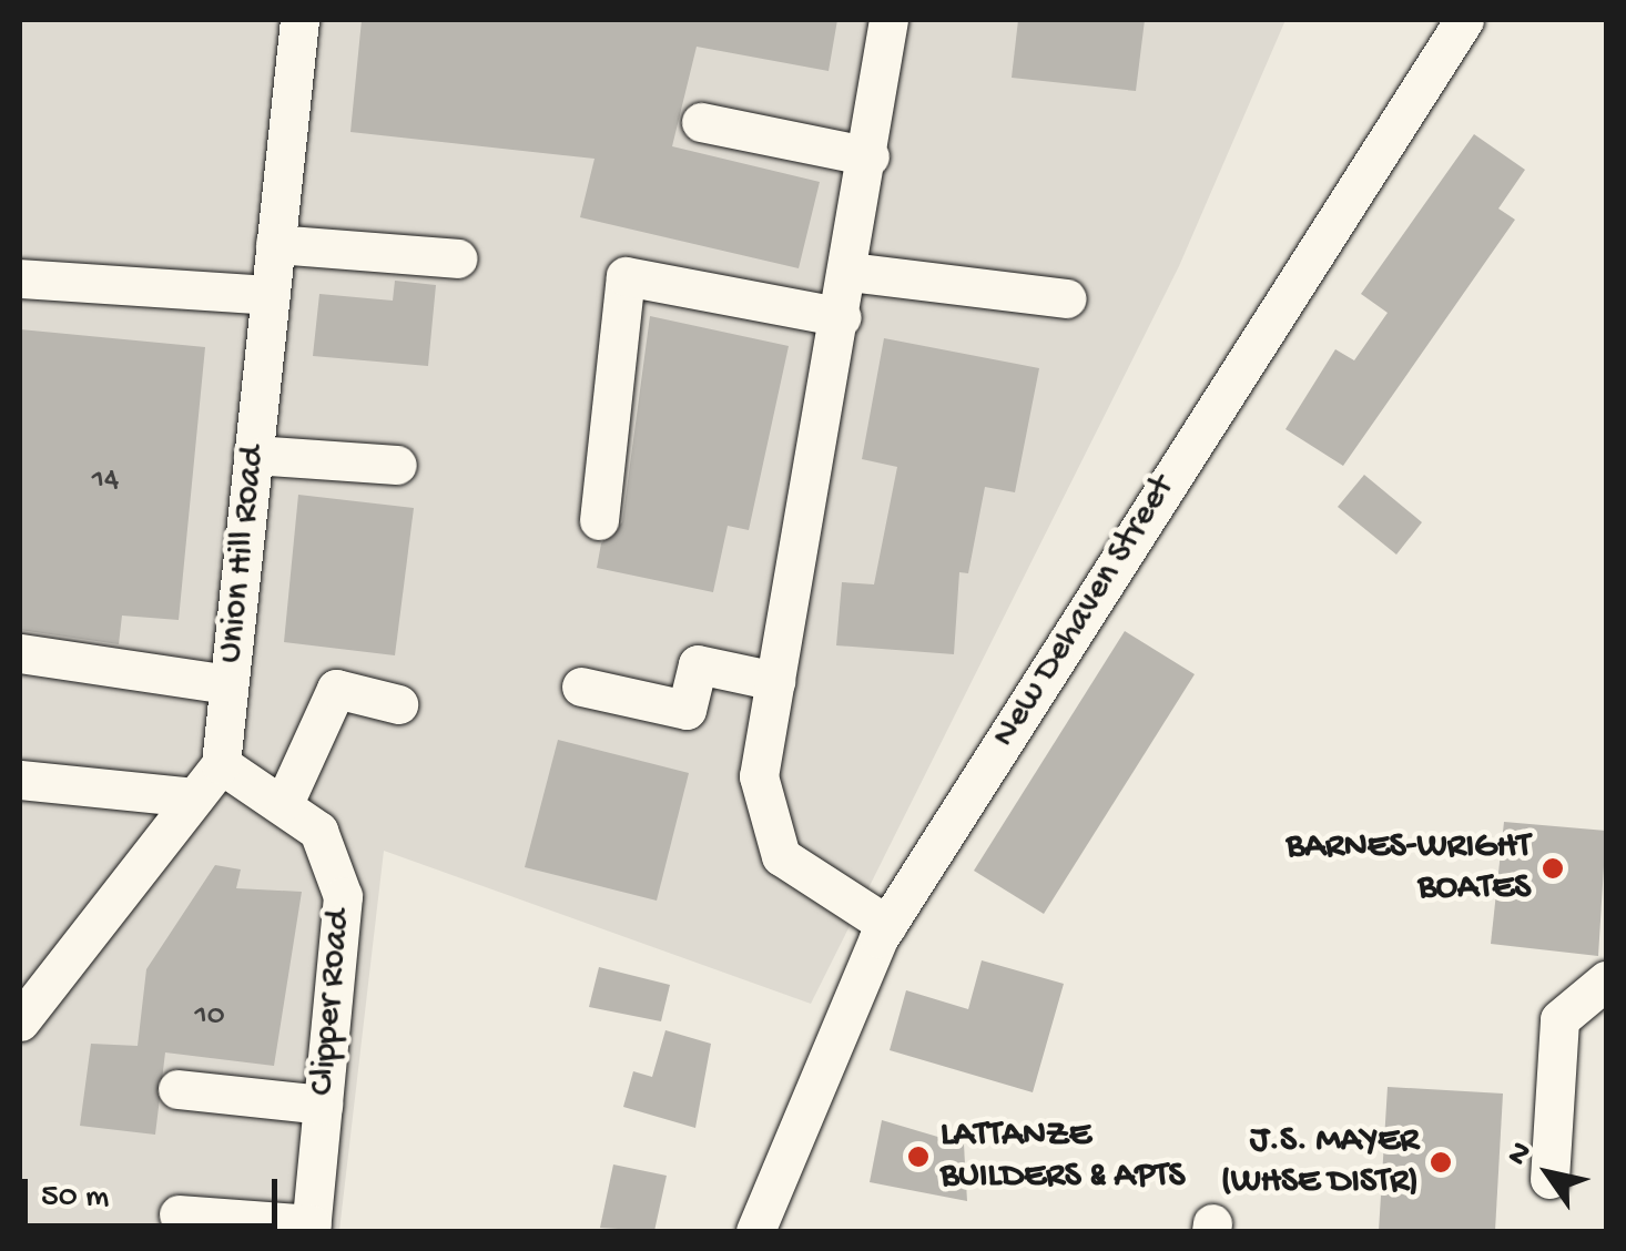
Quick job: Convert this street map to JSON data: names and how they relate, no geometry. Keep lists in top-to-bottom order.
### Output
{
  "streets": {
    "street": ["Union Hill Road", "New Dehaven Street", "Clipper Road"]
  },
  "crossings": [
    ["Union Hill Road", "Clipper Road"]
  ],
  "places": ["BARNES-WRIGHT BOATES", "LATTANZE BUILDERS & APTS", "J.S. MAYER (WHSE DISTR)"],
  "house_numbers": ["14", "10"],
  "scale_bar": "50 m",
  "north": "top left"
}
